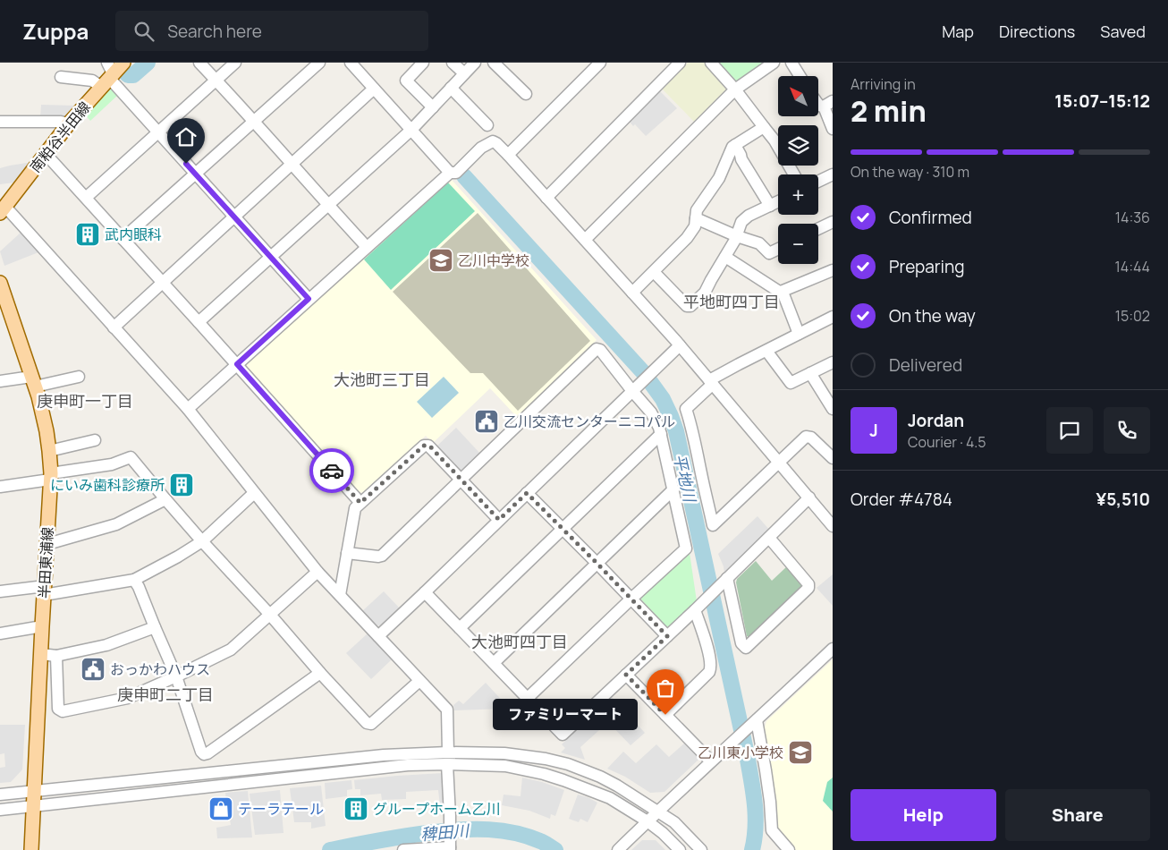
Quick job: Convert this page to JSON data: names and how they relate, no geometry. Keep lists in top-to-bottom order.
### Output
{
  "streets": {
    "main road": ["南粕谷半田線", "半田東浦線"]
  },
  "districts": [
    "平地町四丁目",
    "大池町三丁目",
    "庚申町一丁目",
    "大池町四丁目",
    "庚申町二丁目"
  ],
  "water": ["平地川", "稗田川"],
  "places": {
    "building": ["武内眼科", "にいみ歯科診療所", "グループホーム乙川"],
    "school or university": ["乙川中学校", "乙川東小学校"],
    "public building": ["乙川交流センターニコパル", "おっかわハウス"],
    "other": ["ファミリーマート"],
    "shop": ["テーラテール"]
  },
  "north": "top left",
  "page": {
    "header": "Zuppa",
    "search": "Search here",
    "nav": ["Map", "Directions", "Saved"],
    "heading": ["2 min", "Arriving in", "15:07–15:12"],
    "panel": [
      "Jordan",
      "Courier · 4.5",
      "Order #4784",
      "¥5,510"
    ],
    "map_buttons": ["+", "−"],
    "bar": "On the way · 310 m",
    "list": [
      ["Confirmed", "14:36"],
      ["Preparing", "14:44"],
      ["On the way", "15:02"],
      "Delivered"
    ],
    "round": "J",
    "bubble": "ファミリーマート",
    "buttons": ["Help", "Share"]
  }
}
